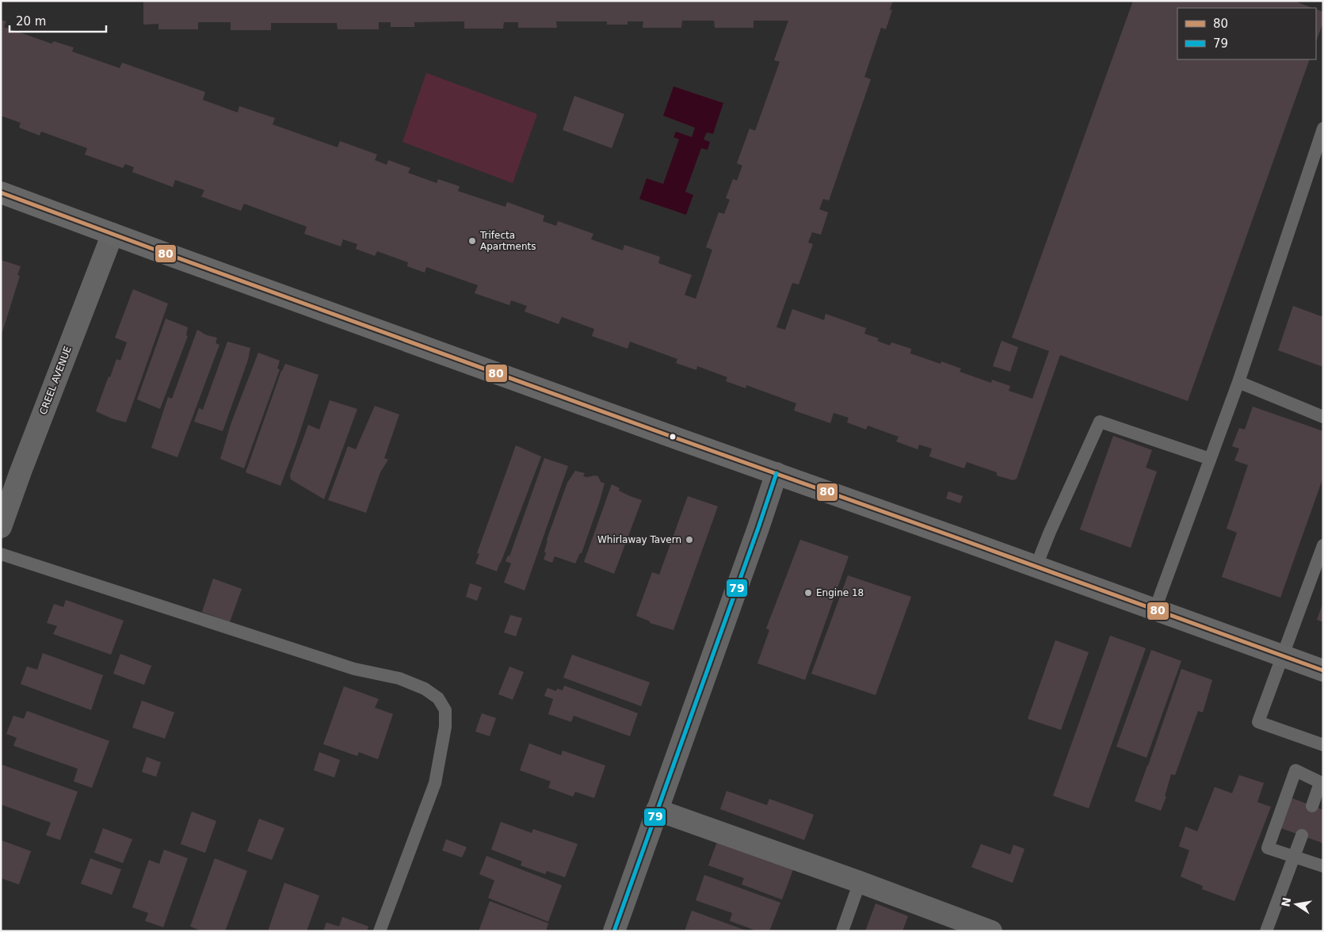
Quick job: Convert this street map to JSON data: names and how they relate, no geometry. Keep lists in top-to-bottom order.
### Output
{
  "streets": {
    "street": ["CREEL AVENUE"]
  },
  "places": ["Trifecta Apartments", "Whirlaway Tavern", "Engine 18"],
  "lines": ["transit line 80", "transit line 79"],
  "legend": ["80", "79"],
  "scale_bar": "20 m",
  "north": "left"
}
